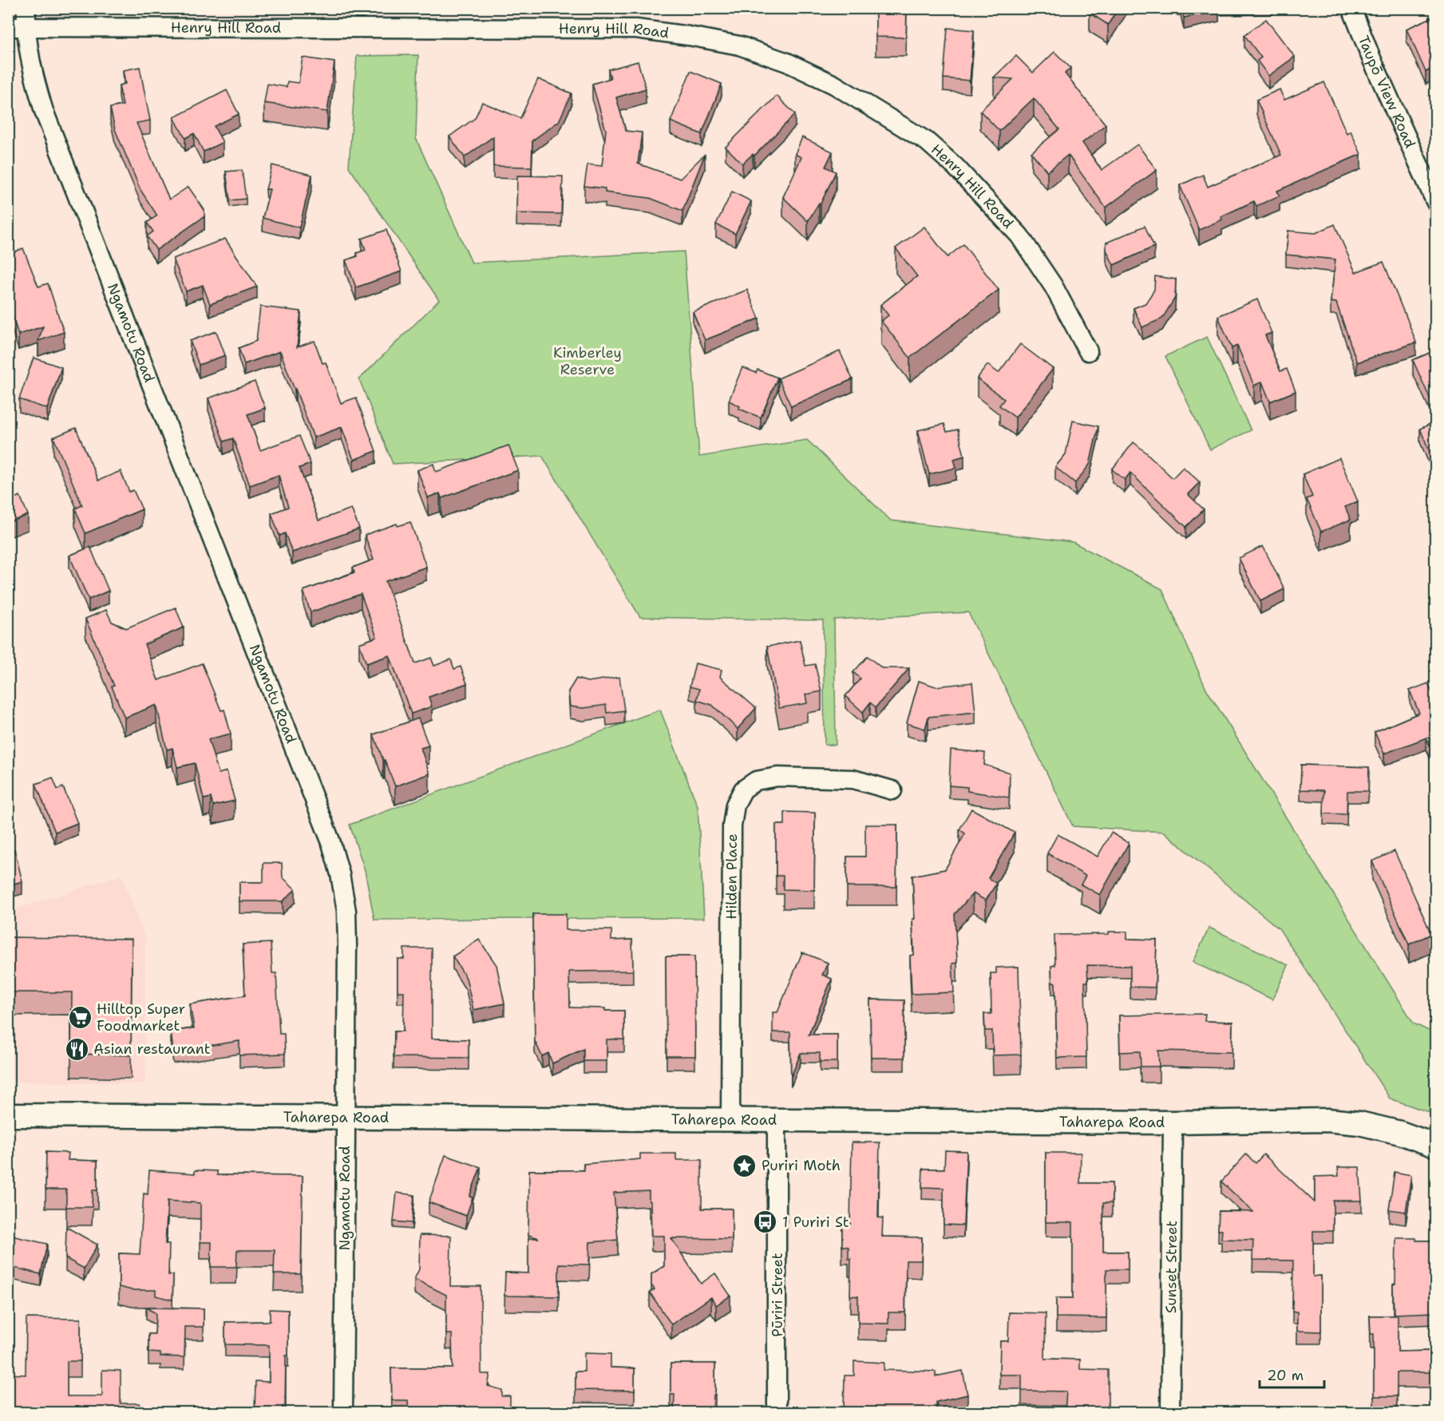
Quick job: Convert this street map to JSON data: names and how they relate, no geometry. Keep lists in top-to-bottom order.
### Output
{
  "streets": {
    "street": [
      "Henry Hill Road",
      "Taupō View Road",
      "Ngamotu Road",
      "Hilden Place",
      "Taharepa Road",
      "Sunset Street",
      "Pūriri Street"
    ]
  },
  "crossings": [
    ["Henry Hill Road", "Ngamotu Road"],
    ["Ngamotu Road", "Taharepa Road"],
    ["Hilden Place", "Taharepa Road"],
    ["Taharepa Road", "Sunset Street"],
    ["Taharepa Road", "Pūriri Street"]
  ],
  "parks": ["Kimberley Reserve"],
  "places": {
    "supermarket": ["Hilltop Super Foodmarket"],
    "restaurant": ["Asian restaurant"],
    "place": ["Puriri Moth"],
    "bus stop": ["1 Puriri St"]
  },
  "scale_bar": "20 m"
}
